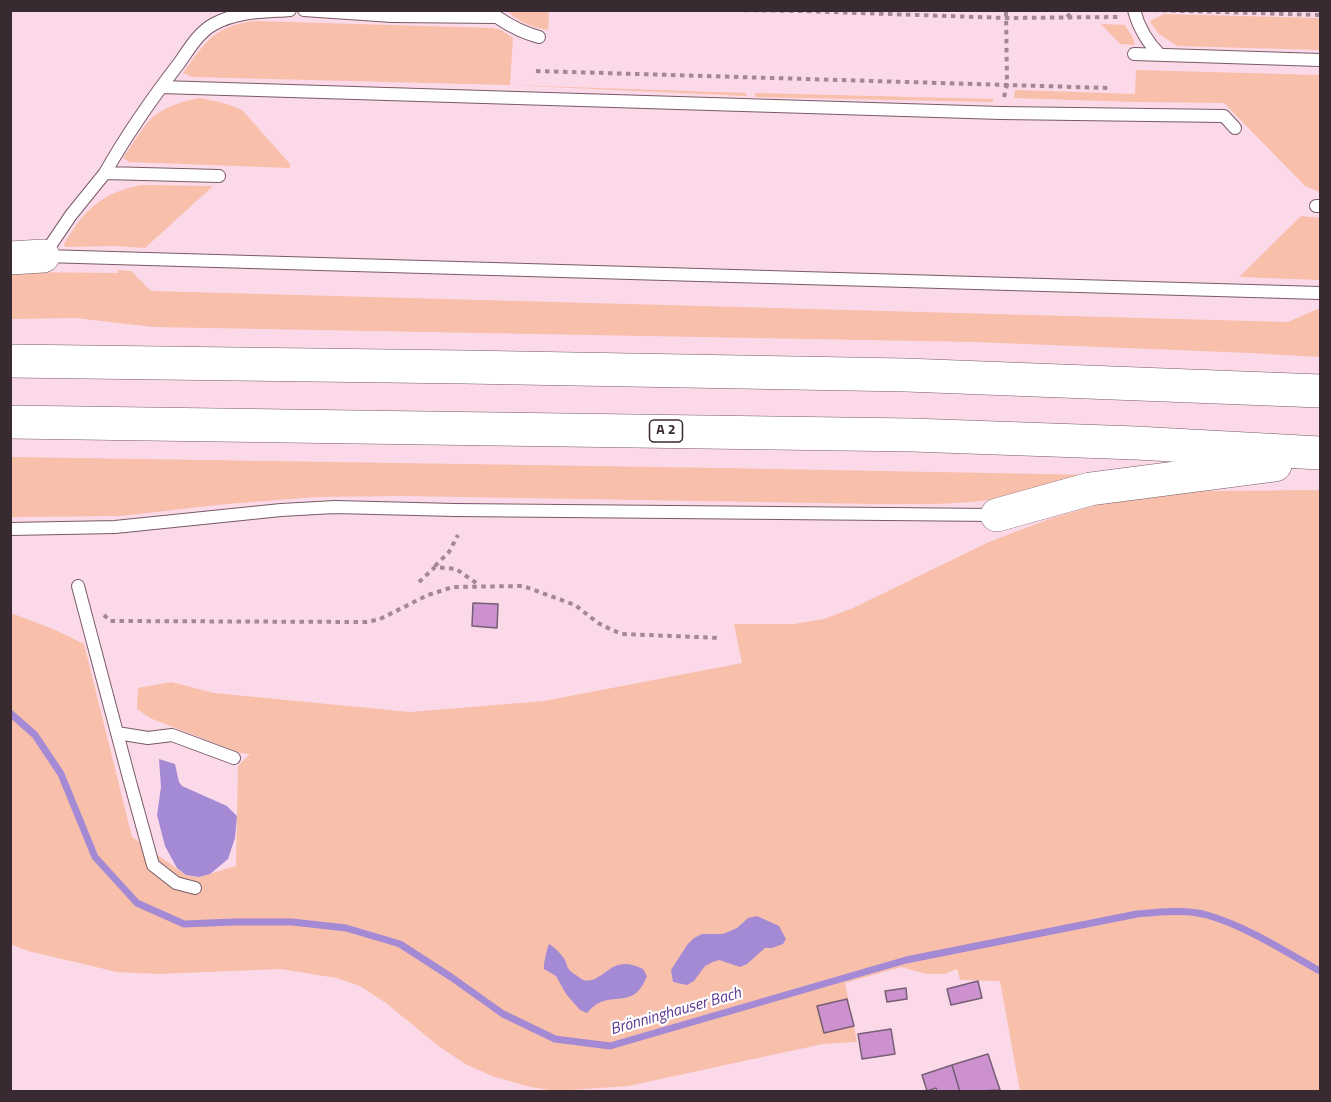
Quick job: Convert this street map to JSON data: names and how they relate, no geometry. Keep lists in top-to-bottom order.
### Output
{
  "streets": {
    "highway": ["A 2"]
  },
  "water": ["Brönninghauser Bach"]
}
